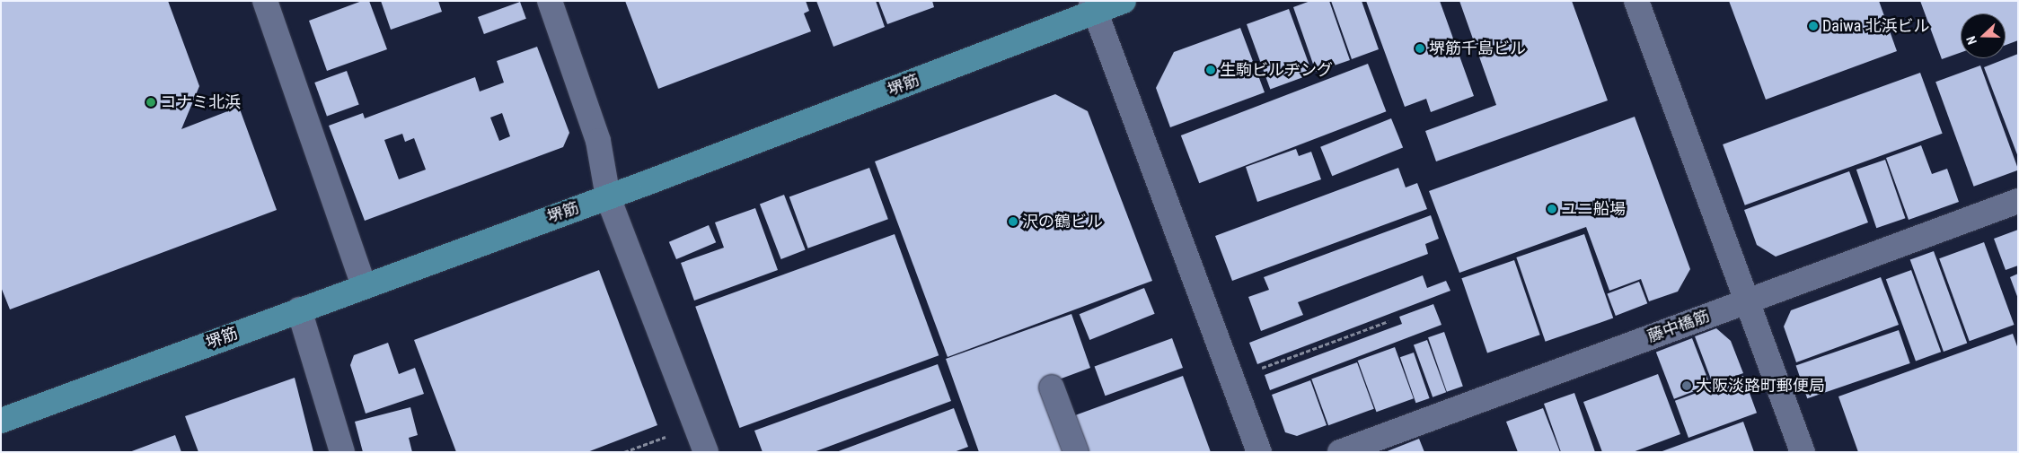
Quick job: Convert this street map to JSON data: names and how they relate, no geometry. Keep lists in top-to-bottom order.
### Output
{
  "streets": {
    "main road": ["堺筋"],
    "street": ["藤中橋筋"]
  },
  "places": [
    "Daiwa 北浜ビル",
    "堺筋千島ビル",
    "生駒ビルヂング",
    "コナミ北浜",
    "ユニ船場",
    "沢の鶴ビル",
    "大阪淡路町郵便局"
  ],
  "north": "left"
}
